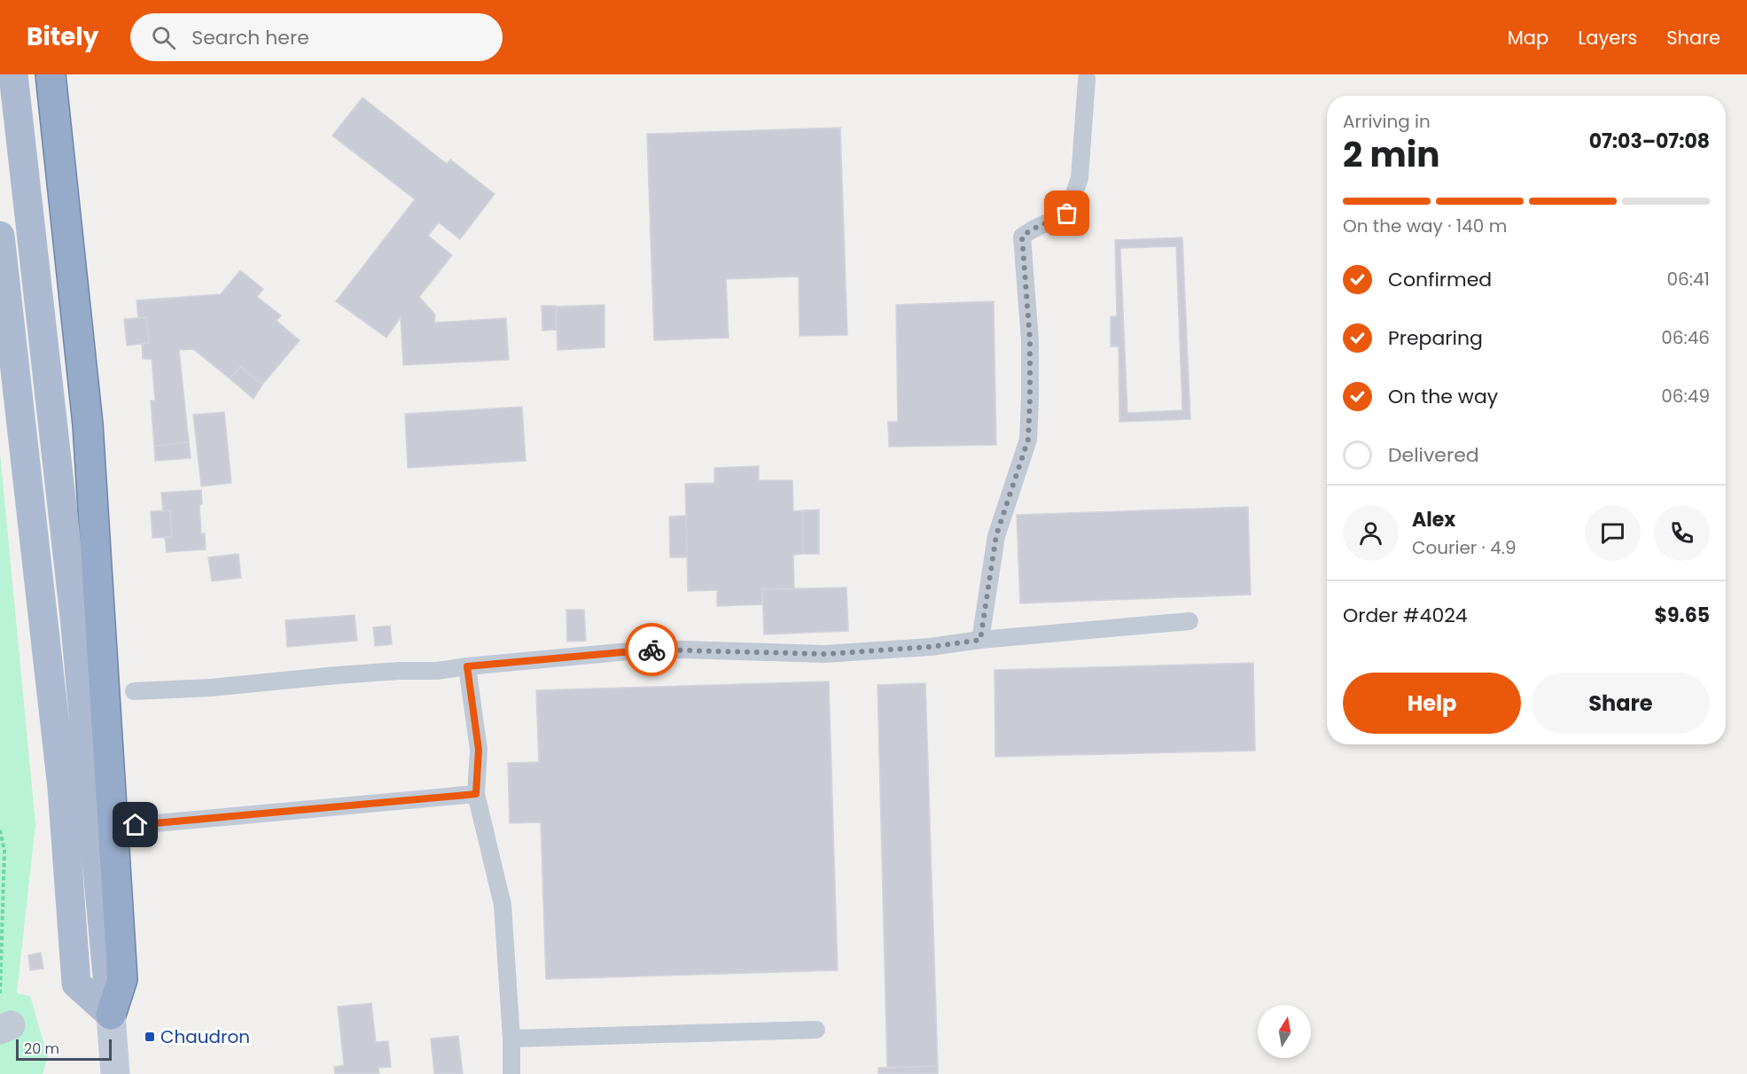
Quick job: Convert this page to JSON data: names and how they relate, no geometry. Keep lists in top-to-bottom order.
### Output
{
  "places": {
    "transit": ["Chaudron"]
  },
  "scale_bar": "20 m",
  "north": "top",
  "page": {
    "header": "Bitely",
    "search": "Search here",
    "nav": ["Map", "Layers", "Share"],
    "heading": ["2 min", "Arriving in", "07:03–07:08"],
    "panel": [
      "Alex",
      "Courier · 4.9",
      "Order #4024",
      "$9.65"
    ],
    "bar": "On the way · 140 m",
    "list": [
      ["Confirmed", "06:41"],
      ["Preparing", "06:46"],
      ["On the way", "06:49"],
      "Delivered"
    ],
    "buttons": ["Help", "Share"],
    "scale": "20 m"
  }
}
